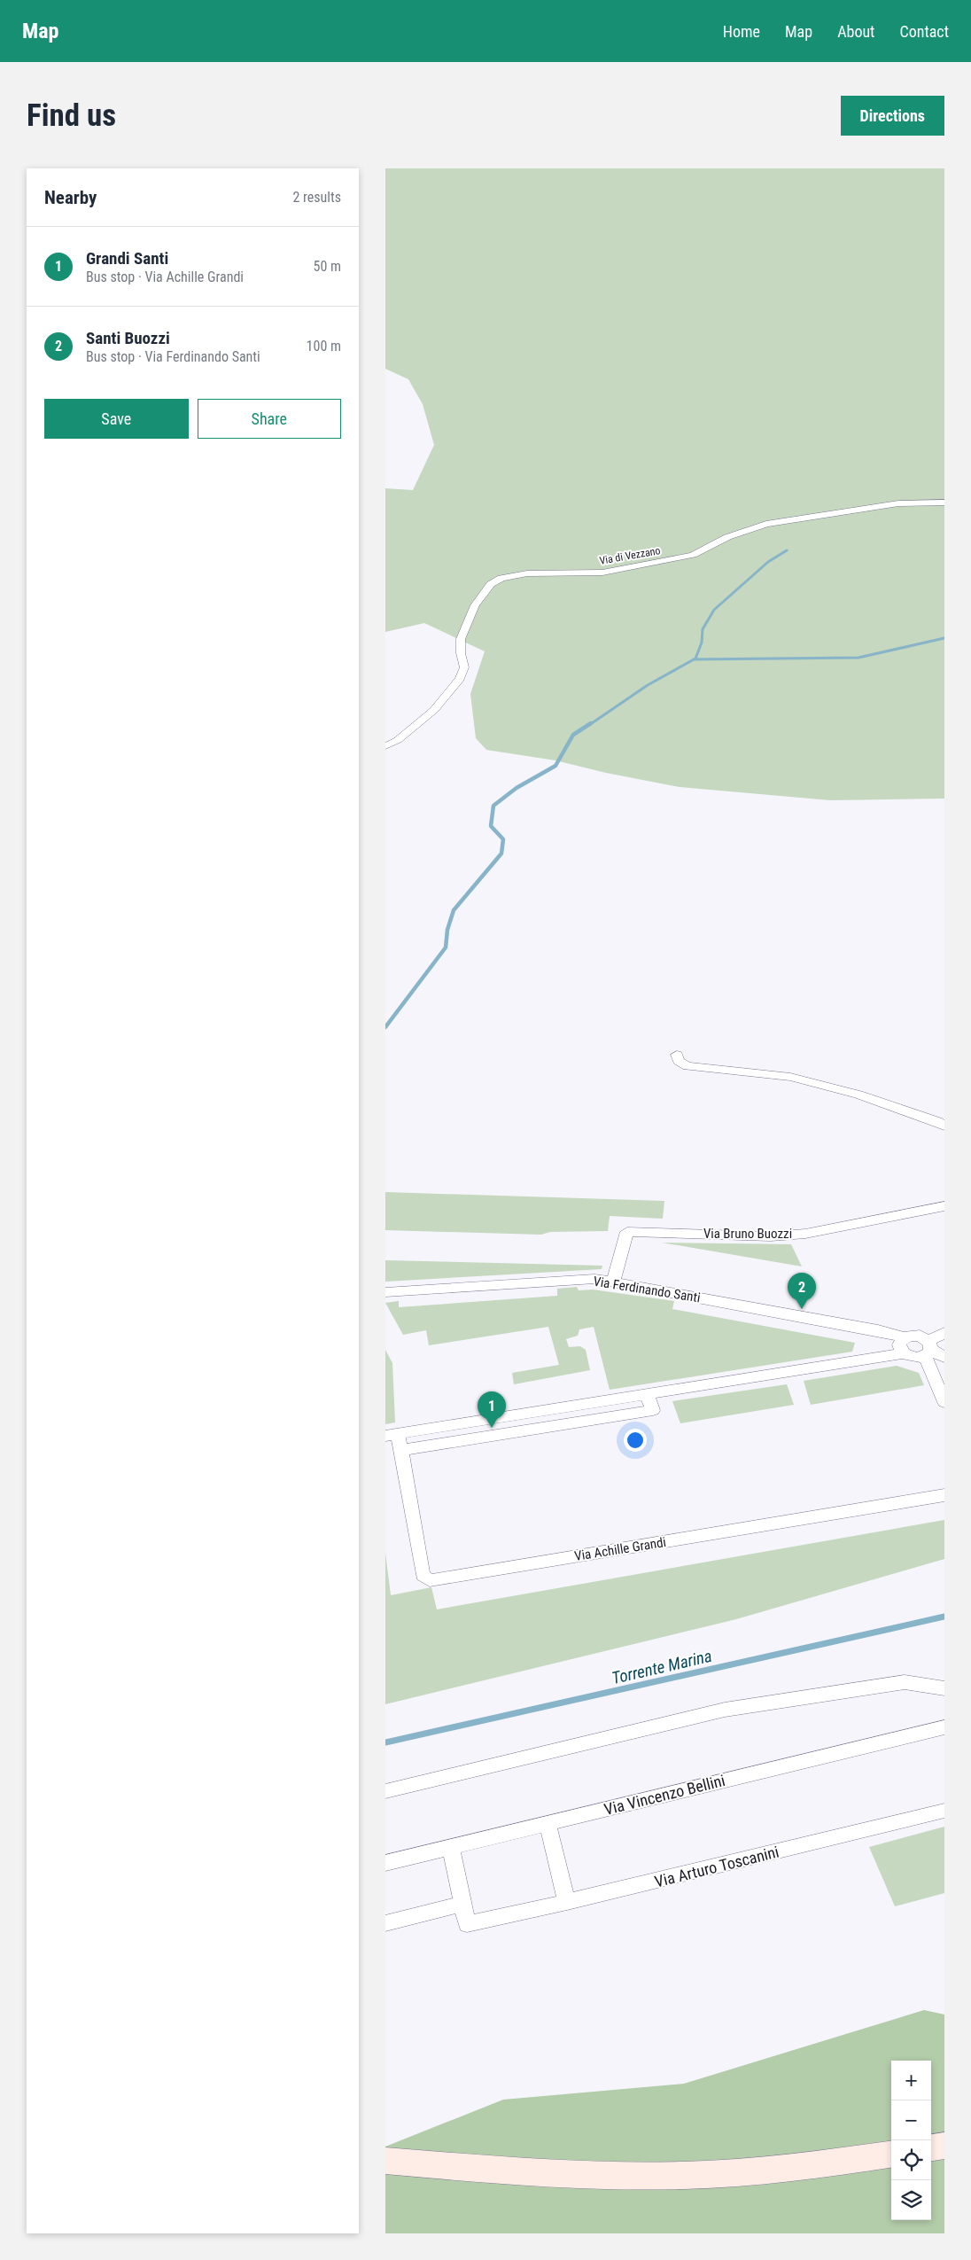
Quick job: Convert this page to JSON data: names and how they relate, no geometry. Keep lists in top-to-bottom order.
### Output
{
  "streets": {
    "street": [
      "Via di Vezzano",
      "Via Bruno Buozzi",
      "Via Ferdinando Santi",
      "Via Achille Grandi",
      "Via Vincenzo Bellini",
      "Via Arturo Toscanini"
    ]
  },
  "crossings": [
    ["Via Bruno Buozzi", "Via Ferdinando Santi"],
    ["Via Ferdinando Santi", "Via Achille Grandi"]
  ],
  "water": ["Torrente Marina"],
  "page": {
    "header": "Map",
    "nav": [
      "Home",
      "Map",
      "About",
      "Contact"
    ],
    "buttons": [
      "Directions",
      ["Save", "Share"]
    ],
    "title": "Find us",
    "heading": ["Nearby", "2 results"],
    "list": [
      {
        "mark": "1",
        "name": "Grandi Santi",
        "note": "Bus stop · Via Achille Grandi",
        "value": "50 m"
      },
      {
        "mark": "2",
        "name": "Santi Buozzi",
        "note": "Bus stop · Via Ferdinando Santi",
        "value": "100 m"
      }
    ],
    "pins": ["2", "1"],
    "map_buttons": ["+", "−"]
  }
}
